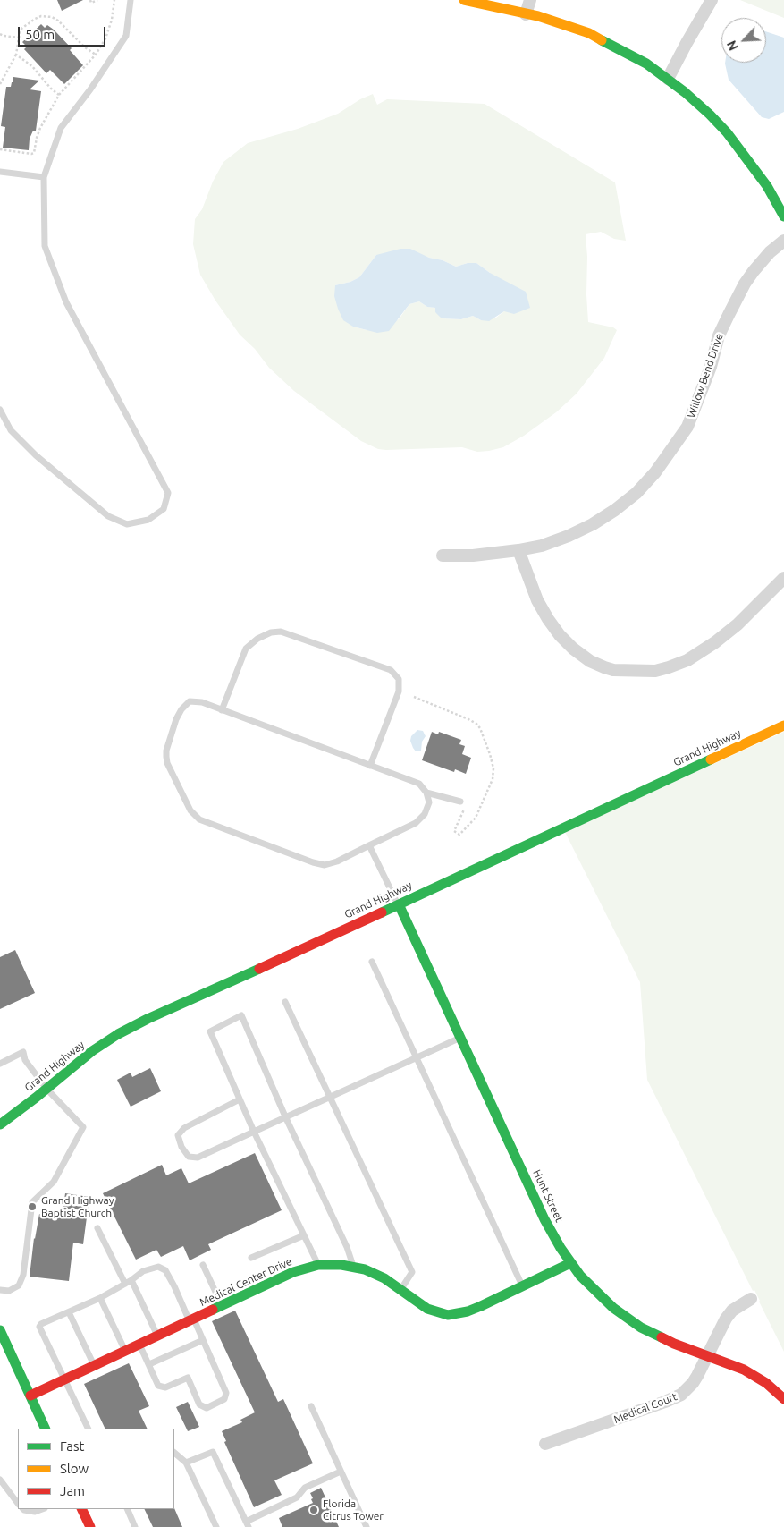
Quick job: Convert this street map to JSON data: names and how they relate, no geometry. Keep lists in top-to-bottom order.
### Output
{
  "streets": {
    "street": [
      "Willow Bend Drive",
      "Grand Highway",
      "Hunt Street",
      "Medical Center Drive",
      "Medical Court"
    ]
  },
  "crossings": [
    ["Grand Highway", "Hunt Street"],
    ["Hunt Street", "Medical Center Drive"],
    ["Hunt Street", "Medical Court"]
  ],
  "places": ["Grand Highway Baptist Church", "Florida Citrus Tower"],
  "legend": ["Fast", "Slow", "Jam"],
  "scale_bar": "50 m",
  "north": "bottom left"
}
